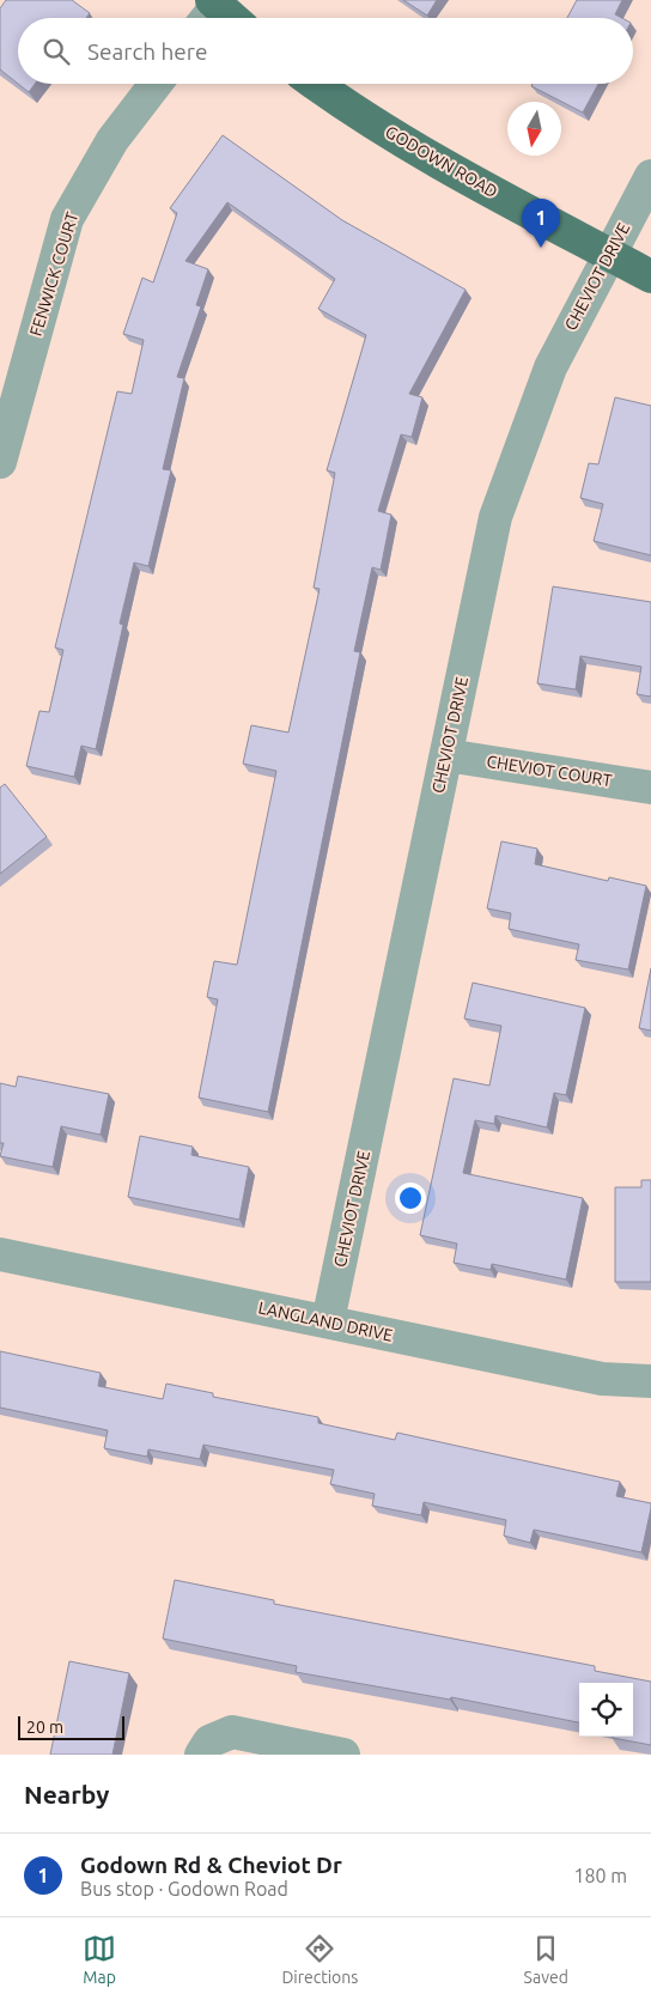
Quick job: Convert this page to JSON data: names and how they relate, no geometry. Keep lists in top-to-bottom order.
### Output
{
  "streets": {
    "main road": ["GODOWN ROAD"],
    "street": [
      "FENWICK COURT",
      "CHEVIOT DRIVE",
      "CHEVIOT COURT",
      "LANGLAND DRIVE"
    ]
  },
  "crossings": [
    ["GODOWN ROAD", "CHEVIOT DRIVE"],
    ["CHEVIOT DRIVE", "CHEVIOT COURT"],
    ["CHEVIOT DRIVE", "LANGLAND DRIVE"]
  ],
  "scale_bar": "20 m",
  "north": "bottom",
  "page": {
    "search": "Search here",
    "pins": "1",
    "scale": "20 m",
    "heading": "Nearby",
    "list": [
      {
        "mark": "1",
        "name": "Godown Rd & Cheviot Dr",
        "note": "Bus stop · Godown Road",
        "value": "180 m"
      }
    ],
    "nav": ["Map", "Directions", "Saved"]
  }
}
